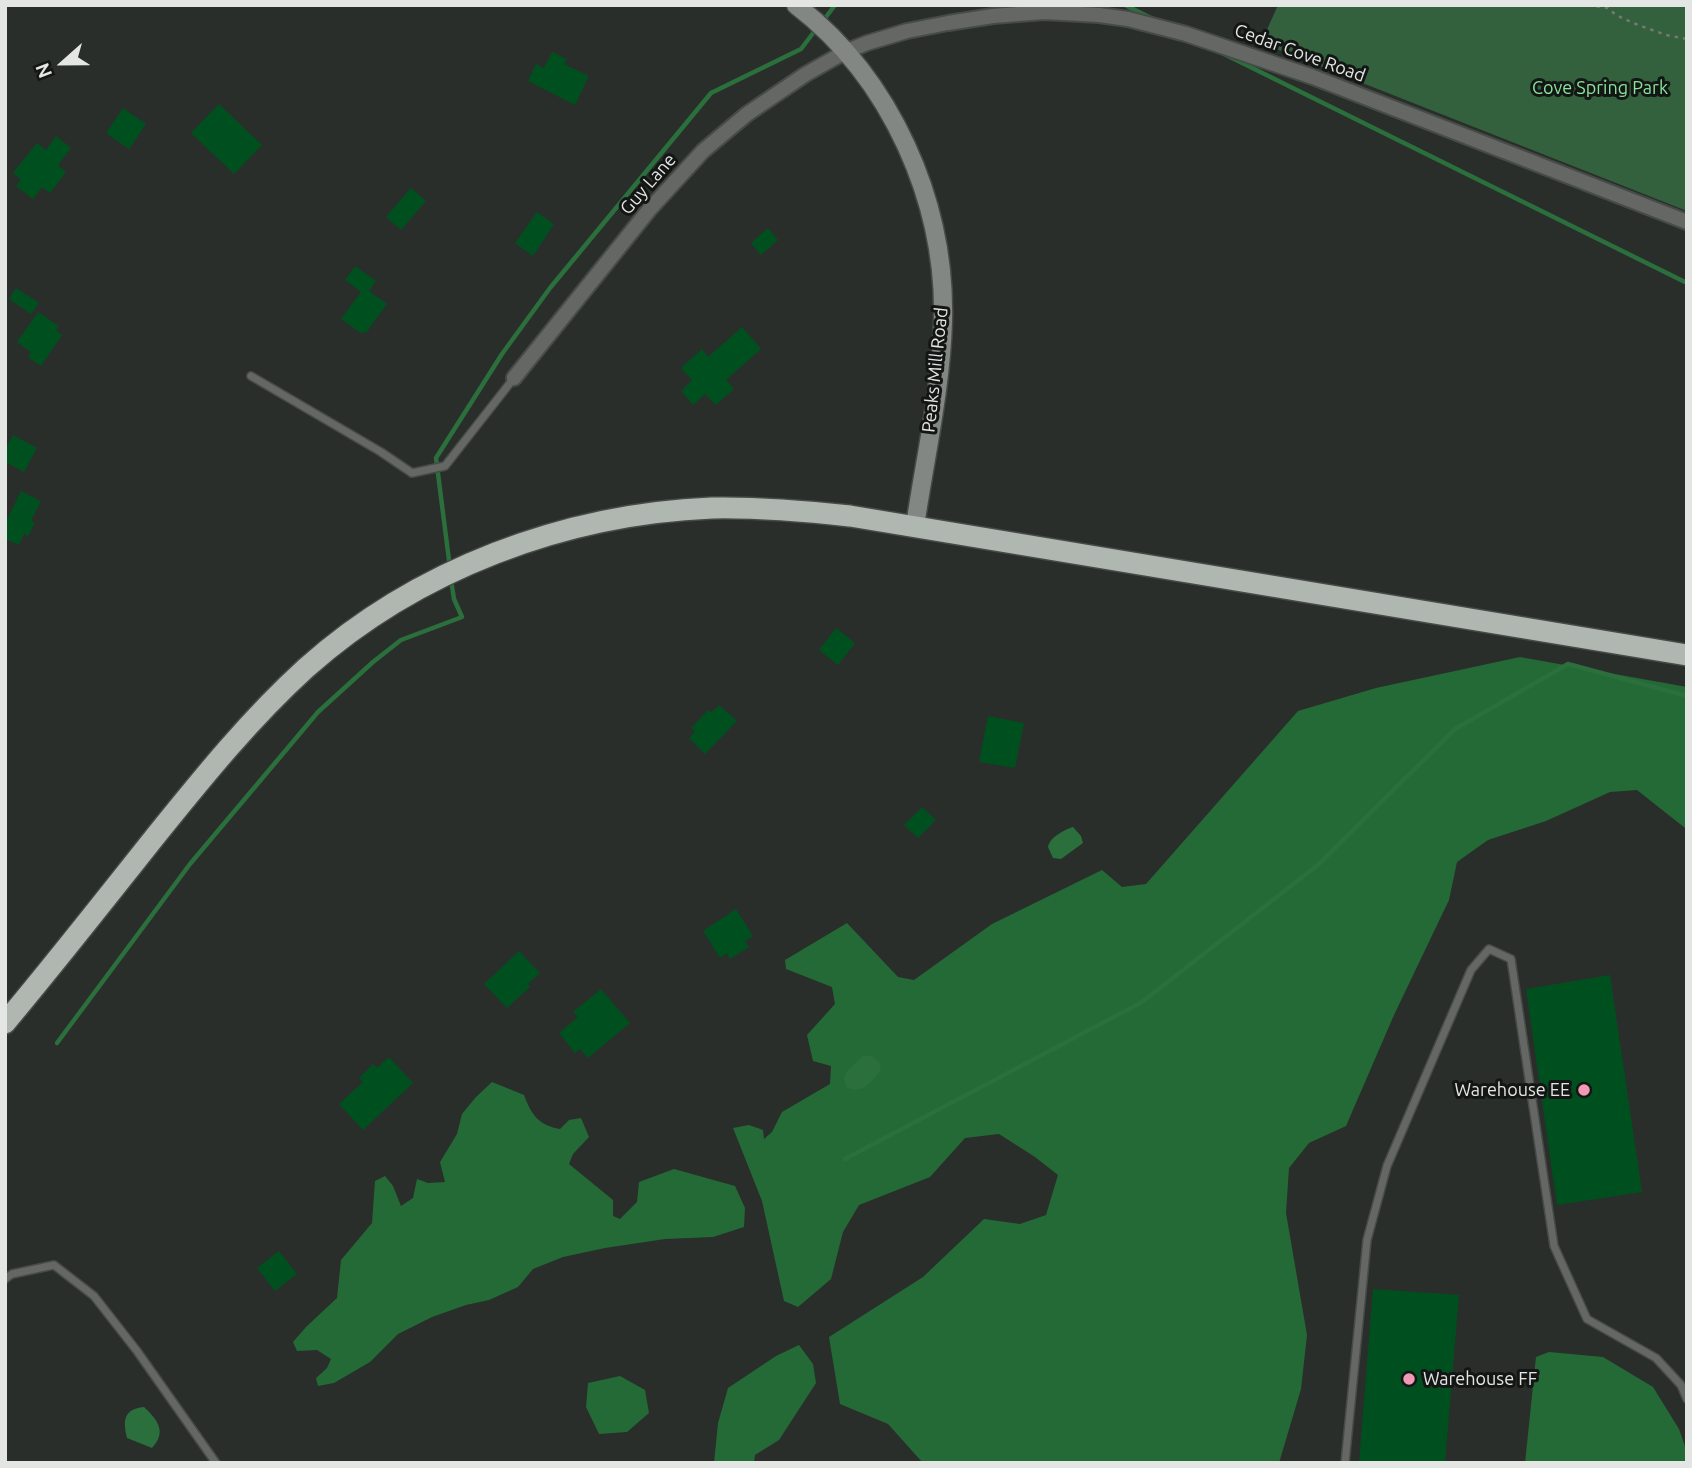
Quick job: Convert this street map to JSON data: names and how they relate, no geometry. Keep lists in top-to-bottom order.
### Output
{
  "streets": {
    "street": ["Cedar Cove Road", "Guy Lane", "Peaks Mill Road"]
  },
  "crossings": [
    ["Cedar Cove Road", "Guy Lane"],
    ["Cedar Cove Road", "Peaks Mill Road"],
    ["Guy Lane", "Peaks Mill Road"]
  ],
  "parks": ["Cove Spring Park"],
  "places": ["Warehouse EE", "Warehouse FF"],
  "north": "left"
}
